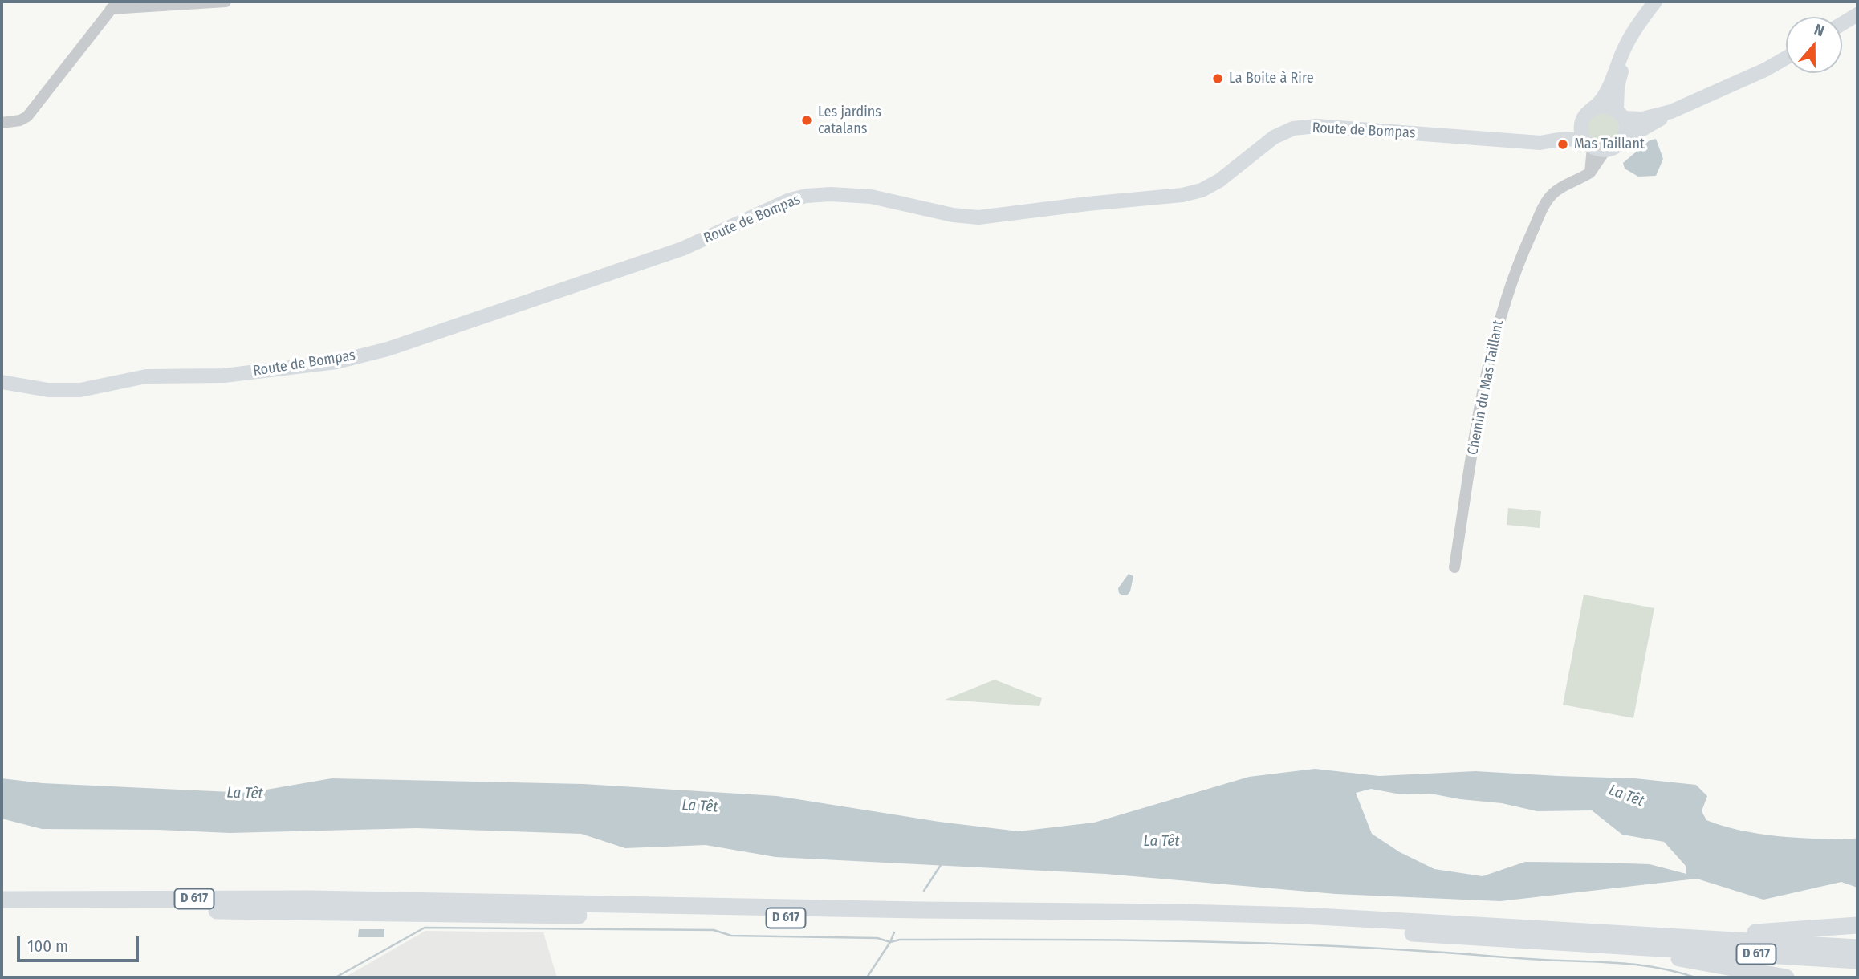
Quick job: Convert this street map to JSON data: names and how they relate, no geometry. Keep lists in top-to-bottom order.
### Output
{
  "streets": {
    "highway": ["D 617"],
    "main road": ["Route de Bompas"],
    "street": ["Chemin du Mas Taillant"]
  },
  "water": ["La Têt"],
  "places": ["La Boite à Rire", "Les jardins catalans", "Mas Taillant"],
  "scale_bar": "100 m",
  "north": "top"
}
